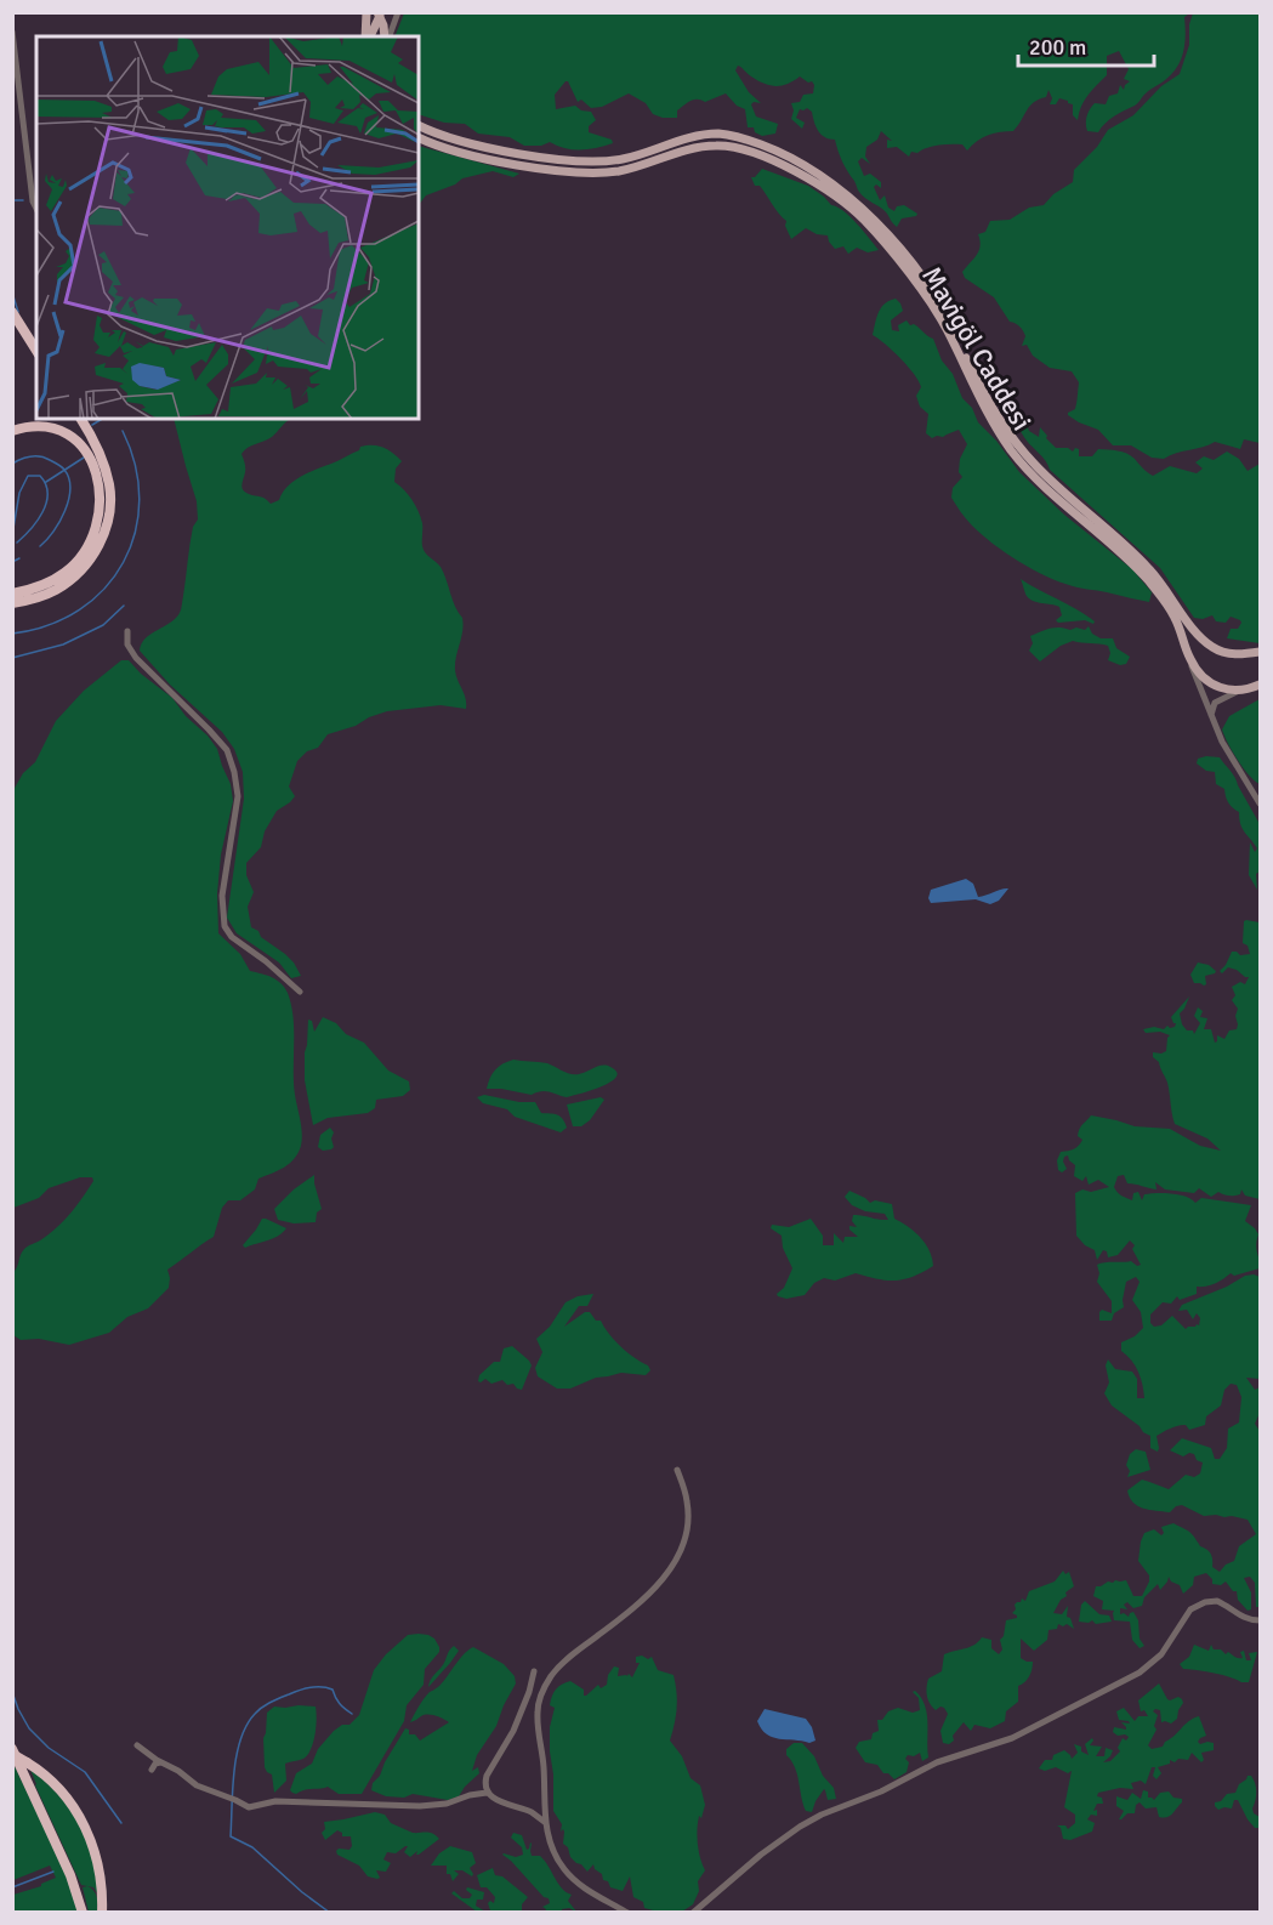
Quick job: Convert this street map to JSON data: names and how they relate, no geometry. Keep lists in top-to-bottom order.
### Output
{
  "streets": {
    "main road": ["Mavigöl Caddesi"]
  },
  "scale_bar": "200 m"
}
